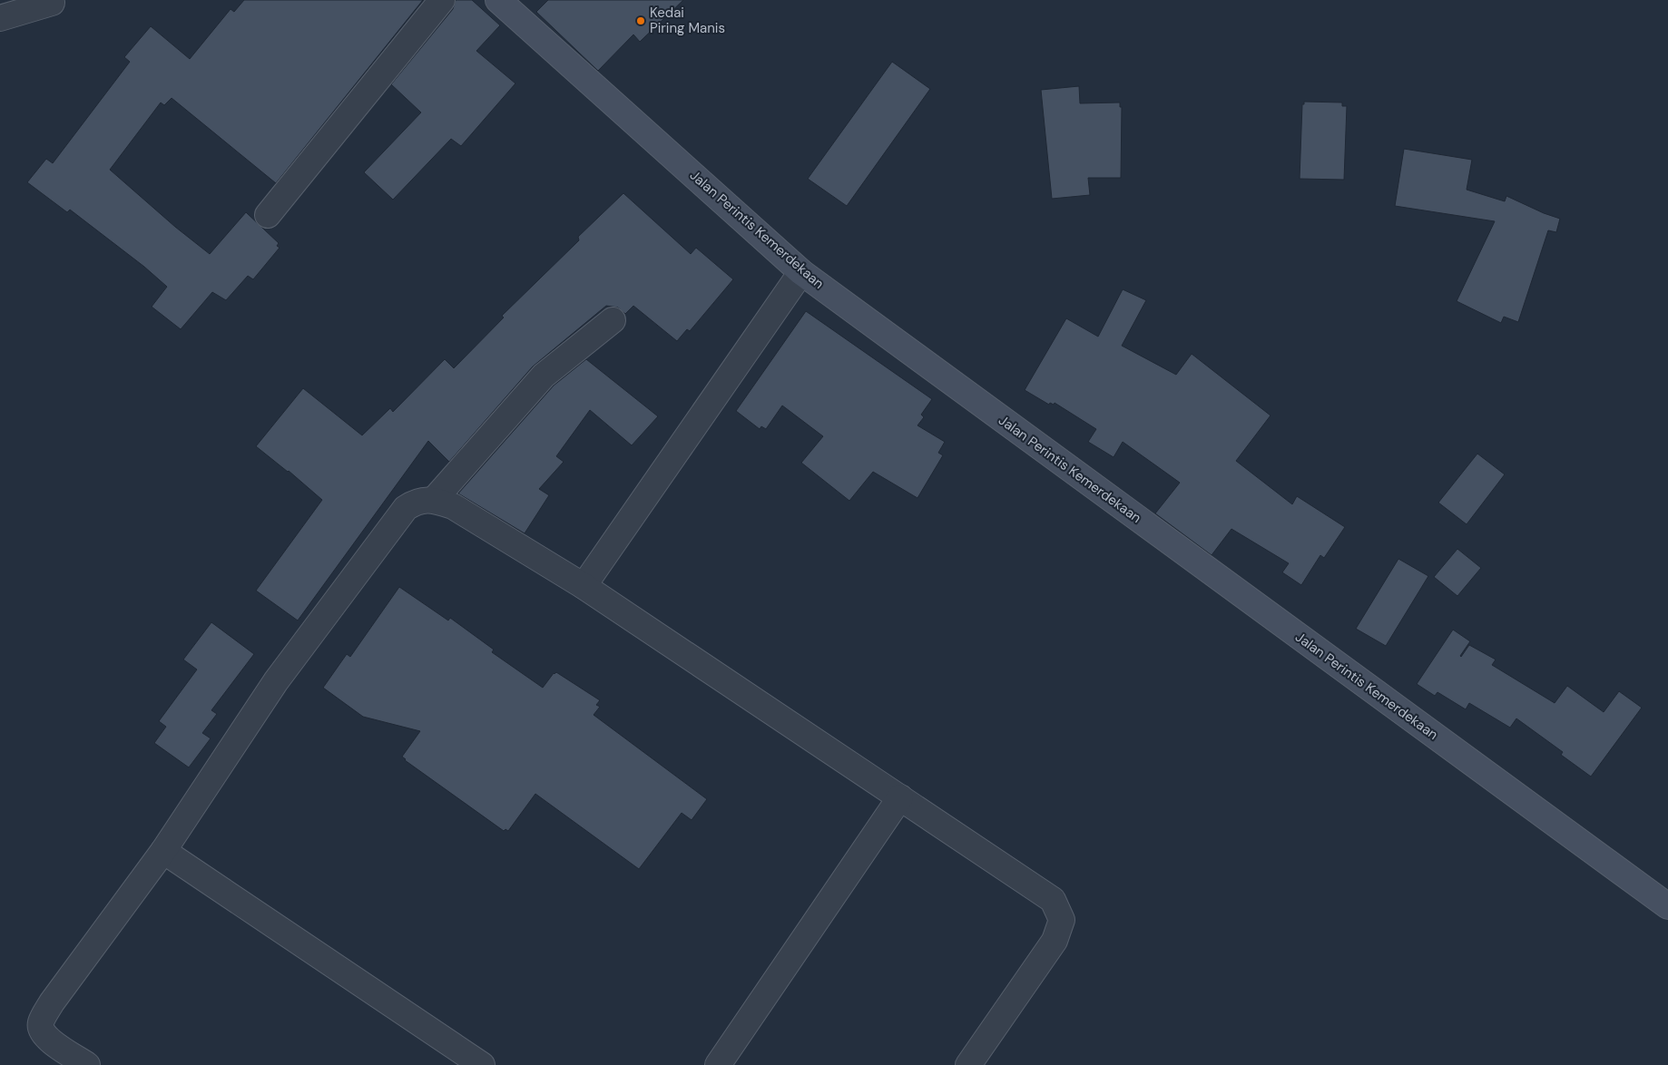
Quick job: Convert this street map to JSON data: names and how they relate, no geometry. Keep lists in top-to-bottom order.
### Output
{
  "streets": {
    "main road": ["Jalan Perintis Kemerdekaan"]
  },
  "places": ["Kedai Piring Manis"]
}
